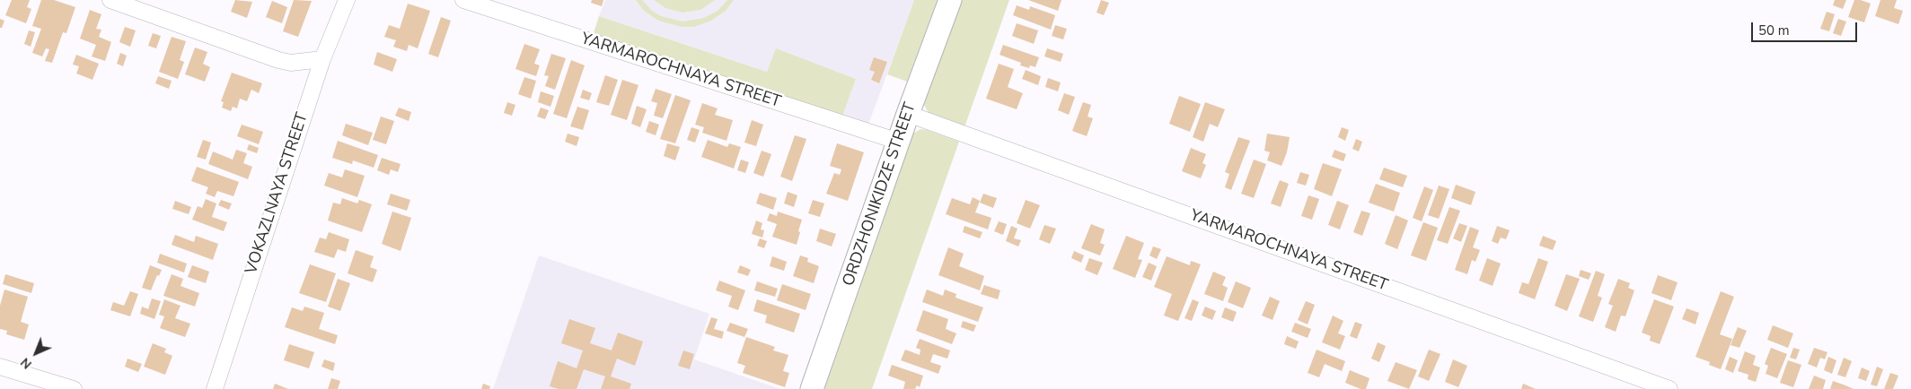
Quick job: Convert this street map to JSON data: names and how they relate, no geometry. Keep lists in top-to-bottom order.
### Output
{
  "streets": {
    "main road": ["ORDZHONIKIDZE STREET"],
    "street": ["YARMAROCHNAYA STREET", "VOKAZLNAYA STREET"]
  },
  "crossings": [
    ["YARMAROCHNAYA STREET", "ORDZHONIKIDZE STREET"]
  ],
  "scale_bar": "50 m",
  "north": "bottom left"
}
